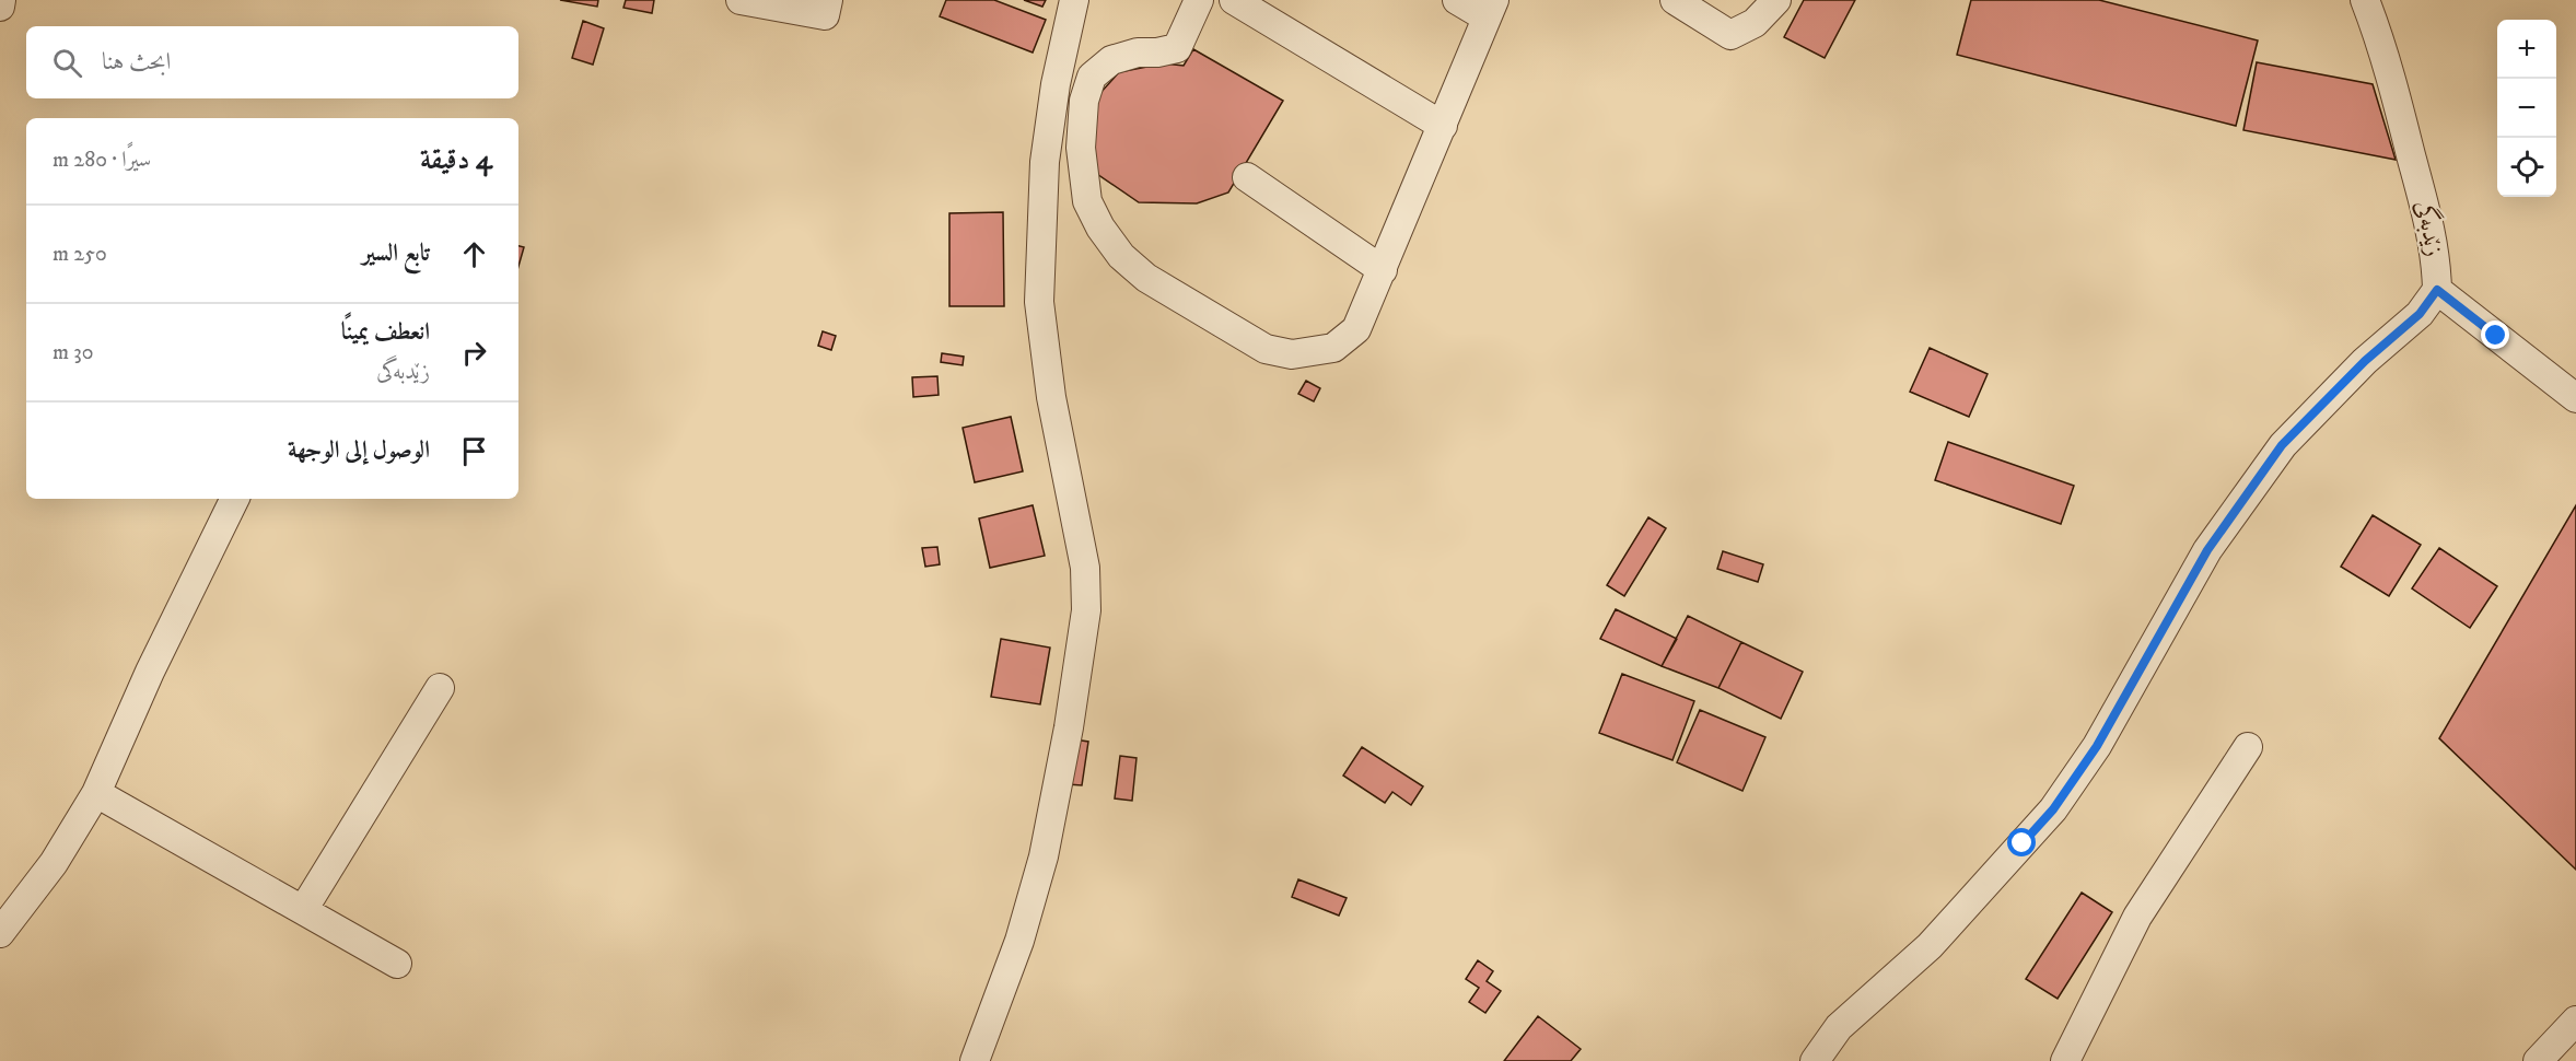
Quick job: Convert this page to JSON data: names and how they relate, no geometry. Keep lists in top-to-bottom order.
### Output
{
  "streets": {
    "street": ["زێدبەگی"]
  },
  "page": {
    "map_buttons": ["+", "−"],
    "search": "ابحث هنا",
    "heading": ["4 دقيقة", "سيرًا · 280 m"],
    "list": [
      ["تابع السير", "250 m"],
      ["انعطف يمينًا", "زێدبەگی", "30 m"],
      "الوصول إلى الوجهة"
    ]
  }
}
